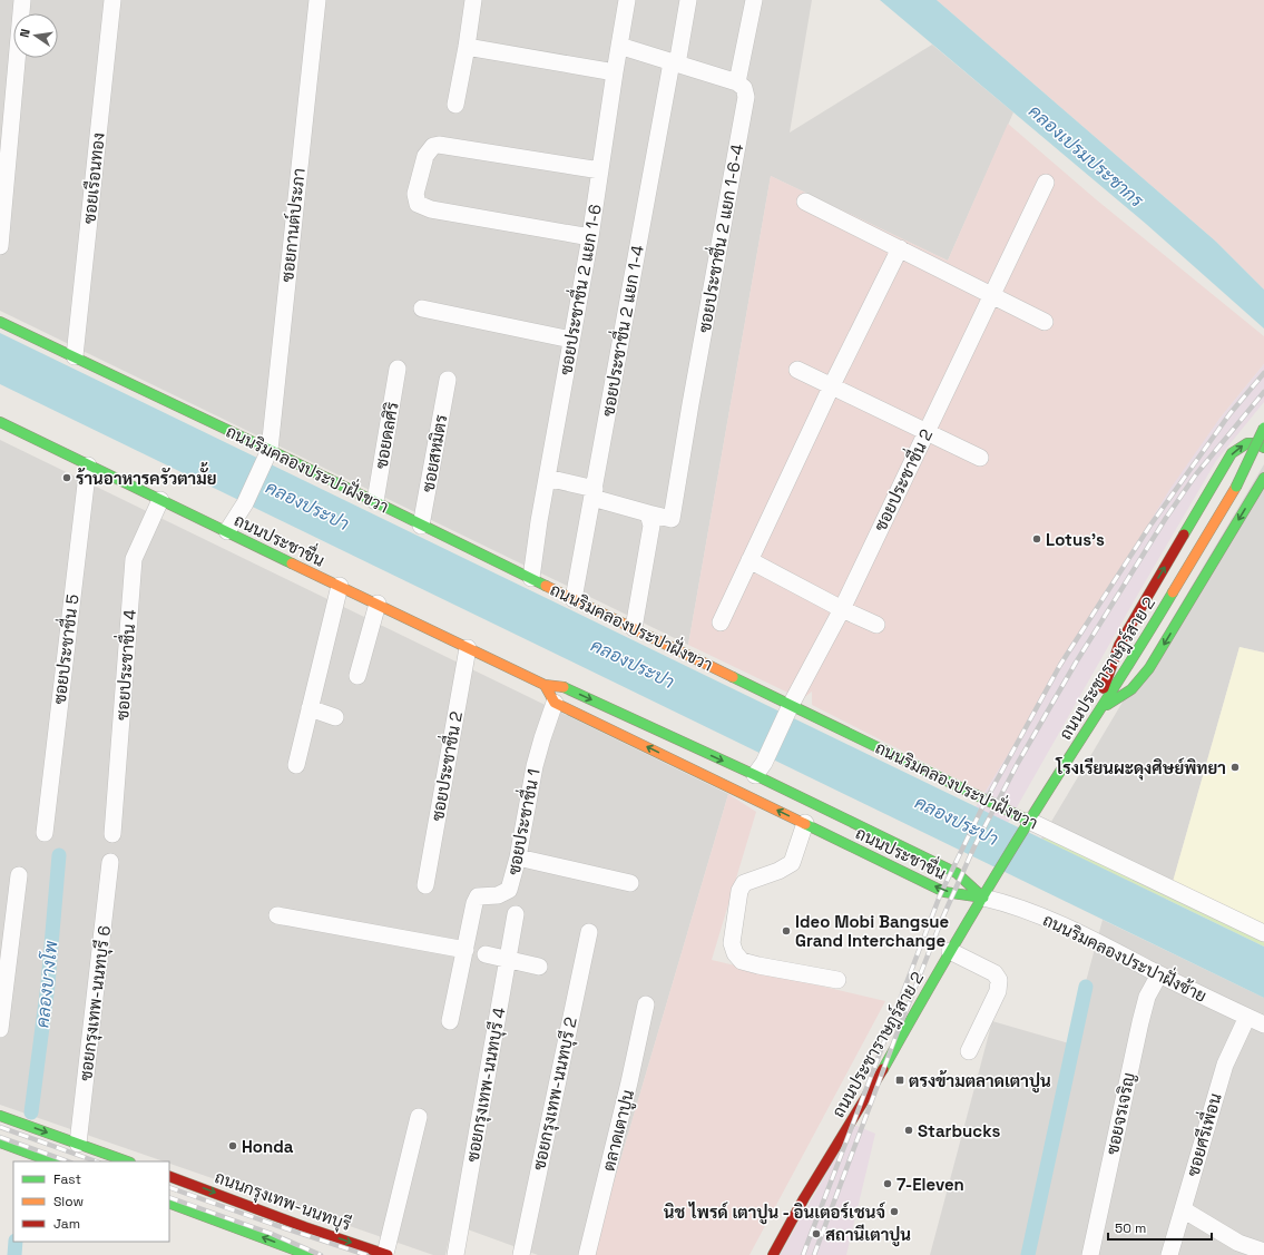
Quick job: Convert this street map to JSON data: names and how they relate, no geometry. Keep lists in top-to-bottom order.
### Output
{
  "streets": {
    "main road": [
      "ถนนริมคลองประปาฝั่งขวา",
      "ถนนประชาชื่น",
      "ถนนประชาราษฎร์สาย 2",
      "ถนนกรุงเทพ-นนทบุรี"
    ],
    "street": [
      "ซอยเรือนทอง",
      "ซอยกานต์ประภา",
      "ซอยประชาชื่น 2 แยก 1-6-4",
      "ซอยประชาชื่น 2 แยก 1-6",
      "ซอยประชาชื่น 2 แยก 1-4",
      "ซอยดลศิริ",
      "ซอยสหมิตร",
      "ซอยประชาชื่น 2",
      "ซอยประชาชื่น 5",
      "ซอยประชาชื่น 4",
      "ซอยประชาชื่น 1",
      "ถนนริมคลองประปาฝั่งซ้าย",
      "ซอยกรุงเทพ-นนทบุรี 6",
      "ซอยกรุงเทพ-นนทบุรี 4",
      "ซอยกรุงเทพ-นนทบุรี 2",
      "ซอยจรเจริญ",
      "ตลาดเตาปูน",
      "ซอยศรีเพื่อน"
    ]
  },
  "crossings": [
    ["ซอยเรือนทอง", "ถนนริมคลองประปาฝั่งขวา"],
    ["ซอยกานต์ประภา", "ถนนริมคลองประปาฝั่งขวา"],
    ["ซอยกานต์ประภา", "ถนนประชาชื่น"],
    ["ซอยประชาชื่น 2 แยก 1-6", "ถนนริมคลองประปาฝั่งขวา"],
    ["ซอยประชาชื่น 2 แยก 1-4", "ถนนริมคลองประปาฝั่งขวา"],
    ["ซอยดลศิริ", "ถนนริมคลองประปาฝั่งขวา"],
    ["ซอยสหมิตร", "ถนนริมคลองประปาฝั่งขวา"],
    ["ถนนริมคลองประปาฝั่งขวา", "ซอยประชาชื่น 2"],
    ["ถนนริมคลองประปาฝั่งขวา", "ถนนประชาราษฎร์สาย 2"],
    ["ซอยประชาชื่น 2", "ถนนประชาชื่น"],
    ["ถนนประชาชื่น", "ซอยประชาชื่น 5"],
    ["ถนนประชาชื่น", "ซอยประชาชื่น 4"],
    ["ถนนประชาชื่น", "ถนนประชาราษฎร์สาย 2"],
    ["ถนนประชาชื่น", "ซอยประชาชื่น 1"],
    ["ถนนประชาชื่น", "ถนนริมคลองประปาฝั่งซ้าย"],
    ["ถนนประชาราษฎร์สาย 2", "ถนนริมคลองประปาฝั่งซ้าย"],
    ["ถนนริมคลองประปาฝั่งซ้าย", "ซอยจรเจริญ"],
    ["ถนนริมคลองประปาฝั่งซ้าย", "ซอยศรีเพื่อน"]
  ],
  "water": ["คลองเปรมประชากร", "คลองประปา", "คลองบางโพ"],
  "places": {
    "other": [
      "ร้านอาหารครัวตามั้ย",
      "Lotus's",
      "โรงเรียนผะดุงศิษย์พิทยา",
      "Ideo Mobi Bangsue Grand Interchange",
      "Starbucks",
      "Honda",
      "7-Eleven",
      "นิช ไพรด์ เตาปูน - อินเตอร์เชนจ์",
      "สถานีเตาปูน"
    ],
    "transit": ["ตรงข้ามตลาดเตาปูน"]
  },
  "legend": ["Fast", "Slow", "Jam"],
  "scale_bar": "50 m",
  "north": "left"
}
